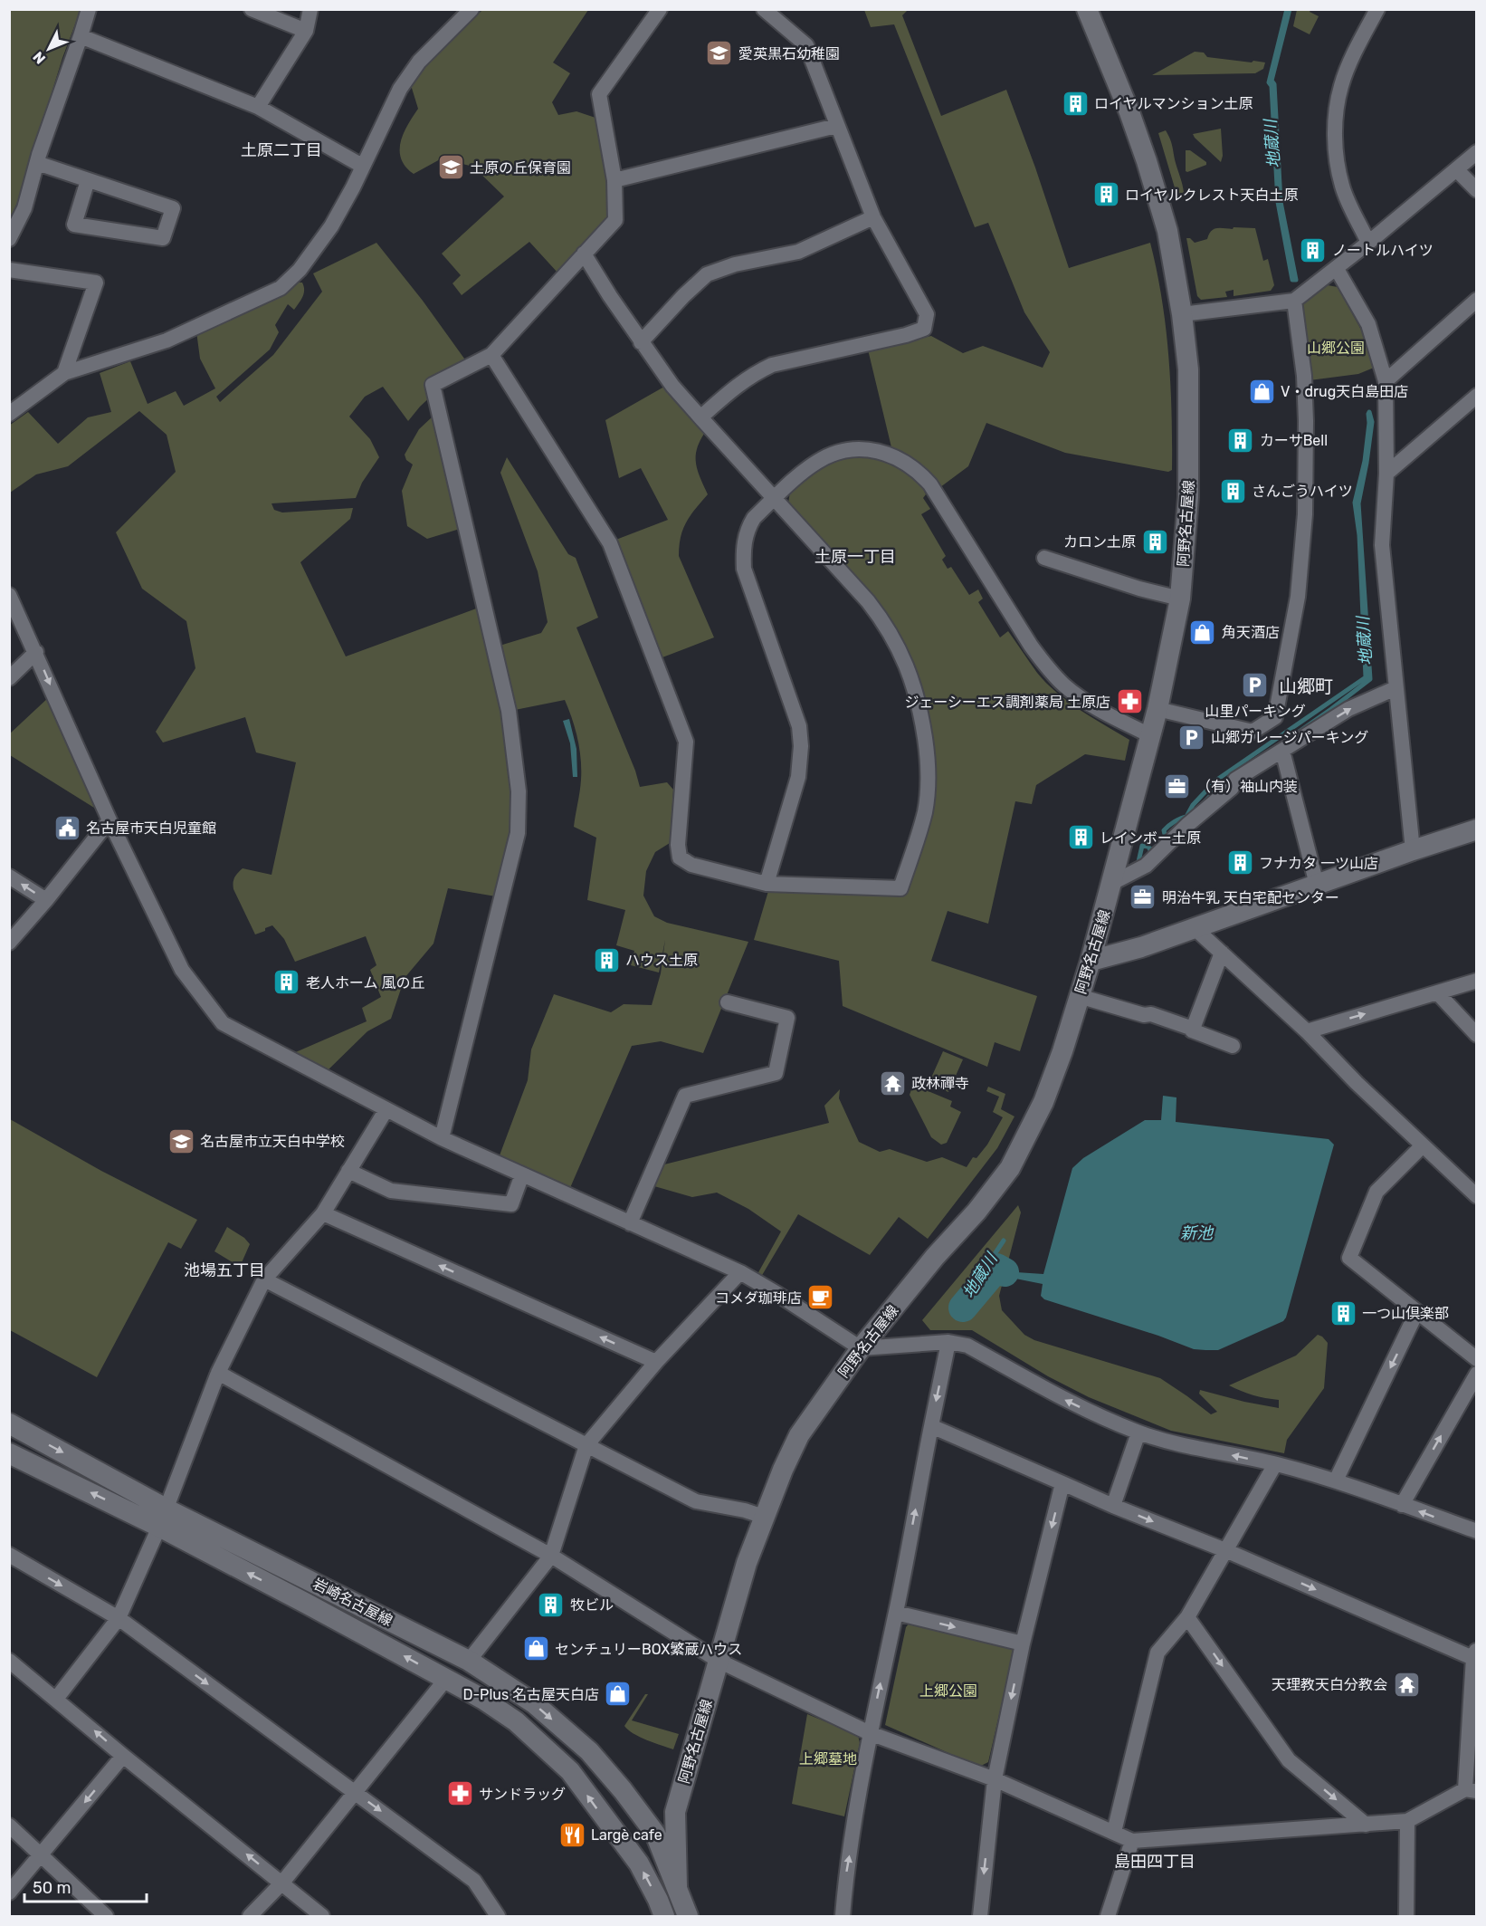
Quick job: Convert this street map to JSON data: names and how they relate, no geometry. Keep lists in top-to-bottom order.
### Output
{
  "streets": {
    "main road": ["阿野名古屋線", "岩崎名古屋線"]
  },
  "crossings": [
    ["阿野名古屋線", "岩崎名古屋線"]
  ],
  "districts": [
    "土原二丁目",
    "土原一丁目",
    "山郷町",
    "池場五丁目",
    "島田四丁目"
  ],
  "water": ["地蔵川", "新池"],
  "parks": ["山郷公園", "上郷公園", "上郷墓地"],
  "places": {
    "school or university": ["愛英黒石幼稚園", "土原の丘保育園", "名古屋市立天白中学校"],
    "building": [
      "ロイヤルマンション土原",
      "ロイヤルクレスト天白土原",
      "ノートルハイツ",
      "カーサBell",
      "さんごうハイツ",
      "カロン土原",
      "レインボー土原",
      "フナカタ 一ツ山店",
      "ハウス土原",
      "老人ホーム 風の丘",
      "一つ山倶楽部",
      "牧ビル"
    ],
    "shop": [
      "V・drug天白島田店",
      "角天酒店",
      "センチュリーBOX繁蔵ハウス",
      "D-Plus 名古屋天白店"
    ],
    "parking": ["山里パーキング", "山郷ガレージパーキング"],
    "pharmacy": ["ジェーシーエス調剤薬局 土原店", "サンドラッグ"],
    "office": ["（有）袖山内装", "明治牛乳 天白宅配センター"],
    "public building": ["名古屋市天白児童館"],
    "temple": ["政林禪寺", "天理教天白分教会"],
    "cafe": ["コメダ珈琲店"],
    "restaurant": ["Largè cafe"]
  },
  "scale_bar": "50 m",
  "north": "bottom left"
}
